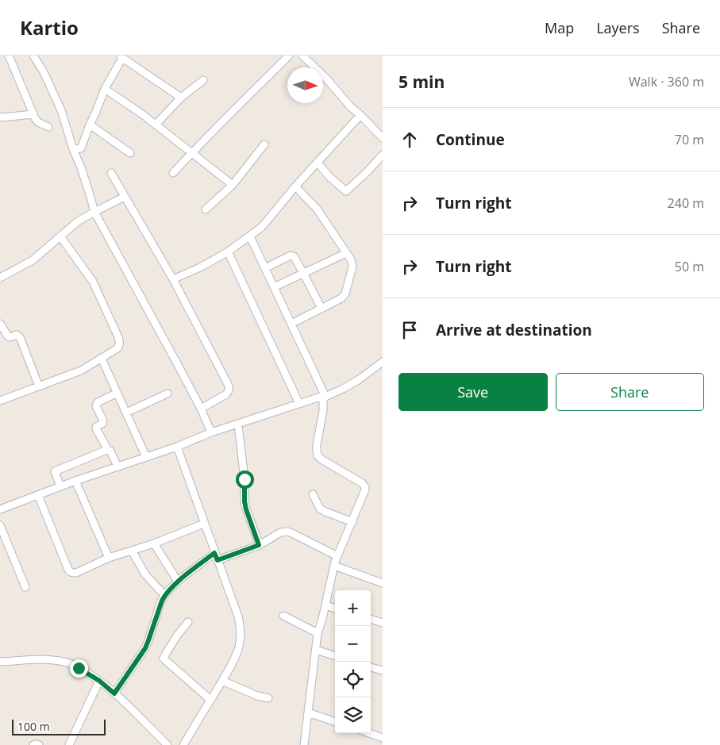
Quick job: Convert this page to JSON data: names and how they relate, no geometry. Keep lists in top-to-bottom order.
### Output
{
  "scale_bar": "100 m",
  "north": "right",
  "page": {
    "header": "Kartio",
    "nav": ["Map", "Layers", "Share"],
    "heading": ["5 min", "Walk · 360 m"],
    "list": [
      ["Continue", "70 m"],
      ["Turn right", "240 m"],
      ["Turn right", "50 m"],
      "Arrive at destination"
    ],
    "buttons": ["Save", "Share"],
    "map_buttons": ["+", "−"],
    "scale": "100 m"
  }
}
